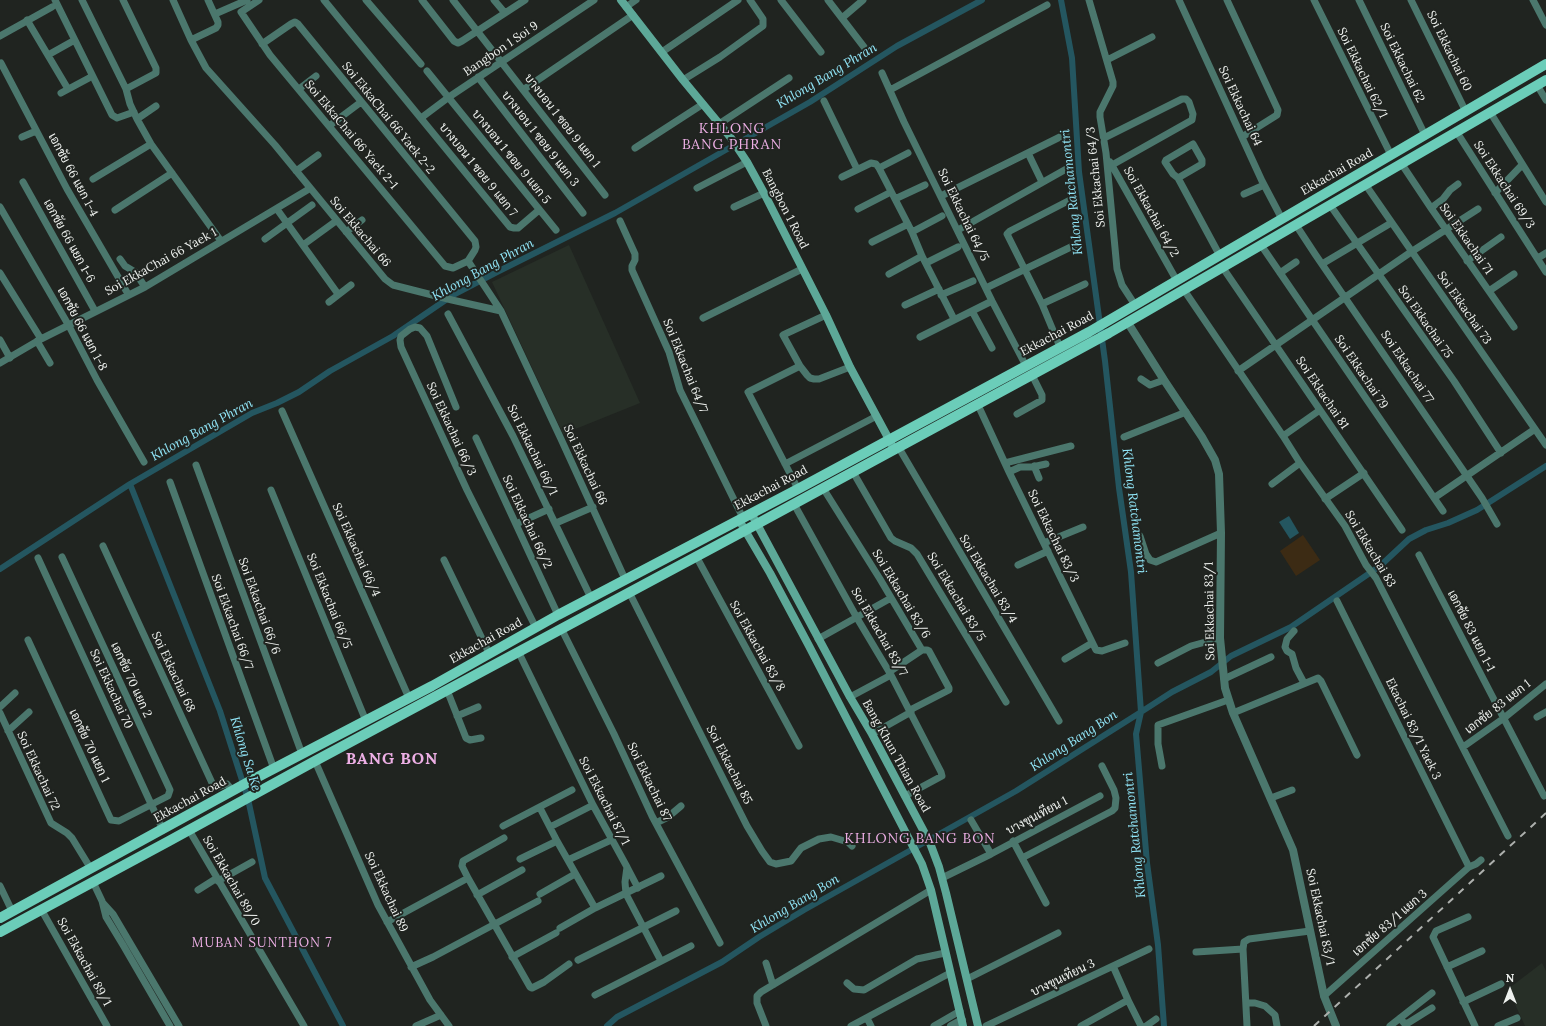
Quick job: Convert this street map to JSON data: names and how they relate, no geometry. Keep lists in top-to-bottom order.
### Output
{
  "streets": {
    "main road": ["Ekkachai Road", "Bangbon 1 Road", "Bang Khun Thian Road"],
    "street": [
      "Bangbon 1 Soi 9",
      "Soi Ekkachai 60",
      "Soi Ekkachai 62",
      "Soi Ekkachai 62/1",
      "Soi Ekkachai 64",
      "Soi EkkaChai 66 Yaek 2-2",
      "บางบอน 1 ซอย 9 แยก 1",
      "Soi EkkaChai 66 Yaek 2-1",
      "บางบอน 1 ซอย 9 แยก 3",
      "บางบอน 1 ซอย 9 แยก 5",
      "บางบอน 1 ซอย 9 แยก 7",
      "เอกชัย 66 แยก 1-4",
      "Soi Ekkachai 64/3",
      "Soi Ekkachai 69/3",
      "Soi Ekkachai 64/2",
      "Soi Ekkachai 64/5",
      "Soi Ekkachai 66",
      "Soi Ekkachai 71",
      "เอกชัย 66 แยก 1-6",
      "Soi EkkaChai 66 Yaek 1",
      "Soi Ekkachai 73",
      "Soi Ekkachai 75",
      "เอกชัย 66 แยก 1-8",
      "Soi Ekkachai 64/7",
      "Soi Ekkachai 77",
      "Soi Ekkachai 79",
      "Soi Ekkachai 81",
      "Soi Ekkachai 66/3",
      "Soi Ekkachai 66/1",
      "Soi Ekkachai 66/2",
      "Soi Ekkachai 83/3",
      "Soi Ekkachai 83",
      "Soi Ekkachai 66/4",
      "Soi Ekkachai 83/4",
      "Soi Ekkachai 83/6",
      "Soi Ekkachai 83/5",
      "Soi Ekkachai 66/5",
      "Soi Ekkachai 66/6",
      "Soi Ekkachai 83/1",
      "Soi Ekkachai 66/7",
      "เอกชัย 83 แยก 1-1",
      "Soi Ekkachai 83/7",
      "Soi Ekkachai 83/8",
      "Soi Ekkachai 68",
      "เอกชัย 70 แยก 2",
      "Soi Ekkachai 70",
      "เอกชัย 83 แยก 1",
      "Ekachai 83/1 Yaek 3",
      "เอกชัย 70 แยก 1",
      "Soi Ekkachai 85",
      "Soi Ekkachai 72",
      "Soi Ekkachai 87",
      "Soi Ekkachai 87/1",
      "บางขุนเทียน 1",
      "Soi Ekkachai 89/0",
      "Soi Ekkachai 89",
      "เอกชัย 83/1 แยก 3",
      "Soi Ekkachai 89/1",
      "บางขุนเทียน 3"
    ]
  },
  "crossings": [
    ["Bangbon 1 Soi 9", "บางบอน 1 ซอย 9 แยก 1"],
    ["Bangbon 1 Soi 9", "บางบอน 1 ซอย 9 แยก 3"],
    ["Bangbon 1 Soi 9", "บางบอน 1 ซอย 9 แยก 5"],
    ["Bangbon 1 Soi 9", "บางบอน 1 ซอย 9 แยก 7"],
    ["Soi Ekkachai 60", "Ekkachai Road"],
    ["Soi Ekkachai 62", "Ekkachai Road"],
    ["Soi Ekkachai 62/1", "Ekkachai Road"],
    ["Soi Ekkachai 64", "Ekkachai Road"],
    ["Soi EkkaChai 66 Yaek 2-2", "Soi EkkaChai 66 Yaek 2-1"],
    ["บางบอน 1 ซอย 9 แยก 5", "บางบอน 1 ซอย 9 แยก 7"],
    ["Ekkachai Road", "Soi Ekkachai 64/3"],
    ["Ekkachai Road", "Soi Ekkachai 69/3"],
    ["Ekkachai Road", "Bangbon 1 Road"],
    ["Ekkachai Road", "Soi Ekkachai 64/2"],
    ["Ekkachai Road", "Soi Ekkachai 64/5"],
    ["Ekkachai Road", "Soi Ekkachai 66"],
    ["Ekkachai Road", "Soi Ekkachai 71"],
    ["Ekkachai Road", "Soi Ekkachai 73"],
    ["Ekkachai Road", "Soi Ekkachai 75"],
    ["Ekkachai Road", "Soi Ekkachai 64/7"],
    ["Ekkachai Road", "Soi Ekkachai 77"],
    ["Ekkachai Road", "Soi Ekkachai 79"],
    ["Ekkachai Road", "Soi Ekkachai 81"],
    ["Ekkachai Road", "Soi Ekkachai 66/3"],
    ["Ekkachai Road", "Soi Ekkachai 66/1"],
    ["Ekkachai Road", "Soi Ekkachai 66/2"],
    ["Ekkachai Road", "Soi Ekkachai 83/3"],
    ["Ekkachai Road", "Soi Ekkachai 83"],
    ["Ekkachai Road", "Soi Ekkachai 66/4"],
    ["Ekkachai Road", "Soi Ekkachai 83/4"],
    ["Ekkachai Road", "Soi Ekkachai 83/6"],
    ["Ekkachai Road", "Soi Ekkachai 83/5"],
    ["Ekkachai Road", "Soi Ekkachai 66/5"],
    ["Ekkachai Road", "Soi Ekkachai 66/6"],
    ["Ekkachai Road", "Soi Ekkachai 83/1"],
    ["Ekkachai Road", "Soi Ekkachai 66/7"],
    ["Ekkachai Road", "Soi Ekkachai 83/7"],
    ["Ekkachai Road", "Soi Ekkachai 83/8"],
    ["Ekkachai Road", "Soi Ekkachai 68"],
    ["Ekkachai Road", "Soi Ekkachai 70"],
    ["Ekkachai Road", "Bang Khun Thian Road"],
    ["Ekkachai Road", "Soi Ekkachai 85"],
    ["Ekkachai Road", "Soi Ekkachai 72"],
    ["Ekkachai Road", "Soi Ekkachai 87"],
    ["Ekkachai Road", "Soi Ekkachai 87/1"],
    ["Ekkachai Road", "Soi Ekkachai 89/0"],
    ["Ekkachai Road", "Soi Ekkachai 89"],
    ["Ekkachai Road", "Soi Ekkachai 89/1"],
    ["เอกชัย 66 แยก 1-4", "Soi EkkaChai 66 Yaek 1"],
    ["Soi Ekkachai 64/3", "Soi Ekkachai 64/2"],
    ["Bangbon 1 Road", "Soi Ekkachai 83/4"],
    ["Soi Ekkachai 66", "Soi EkkaChai 66 Yaek 1"],
    ["เอกชัย 66 แยก 1-6", "Soi EkkaChai 66 Yaek 1"],
    ["Soi EkkaChai 66 Yaek 1", "เอกชัย 66 แยก 1-8"],
    ["Soi Ekkachai 64/7", "Bang Khun Thian Road"],
    ["Soi Ekkachai 83", "เอกชัย 83 แยก 1"],
    ["Soi Ekkachai 83/6", "Soi Ekkachai 83/7"],
    ["Soi Ekkachai 83/1", "เอกชัย 83/1 แยก 3"],
    ["เอกชัย 83 แยก 1-1", "เอกชัย 83 แยก 1"],
    ["Soi Ekkachai 83/7", "Bang Khun Thian Road"],
    ["เอกชัย 70 แยก 2", "Soi Ekkachai 70"],
    ["เอกชัย 70 แยก 2", "เอกชัย 70 แยก 1"],
    ["Soi Ekkachai 70", "เอกชัย 70 แยก 1"],
    ["Ekachai 83/1 Yaek 3", "เอกชัย 83/1 แยก 3"],
    ["Bang Khun Thian Road", "บางขุนเทียน 1"]
  ],
  "districts": [
    "KHLONG BANG PHRAN",
    "BANG BON",
    "KHLONG BANG BON",
    "MUBAN SUNTHON 7"
  ],
  "water": [
    "Khlong Bang Phran",
    "Khlong Ratchamontri",
    "Khlong Bang Bon",
    "Khlong Sa Ke"
  ],
  "north": "top"
}
